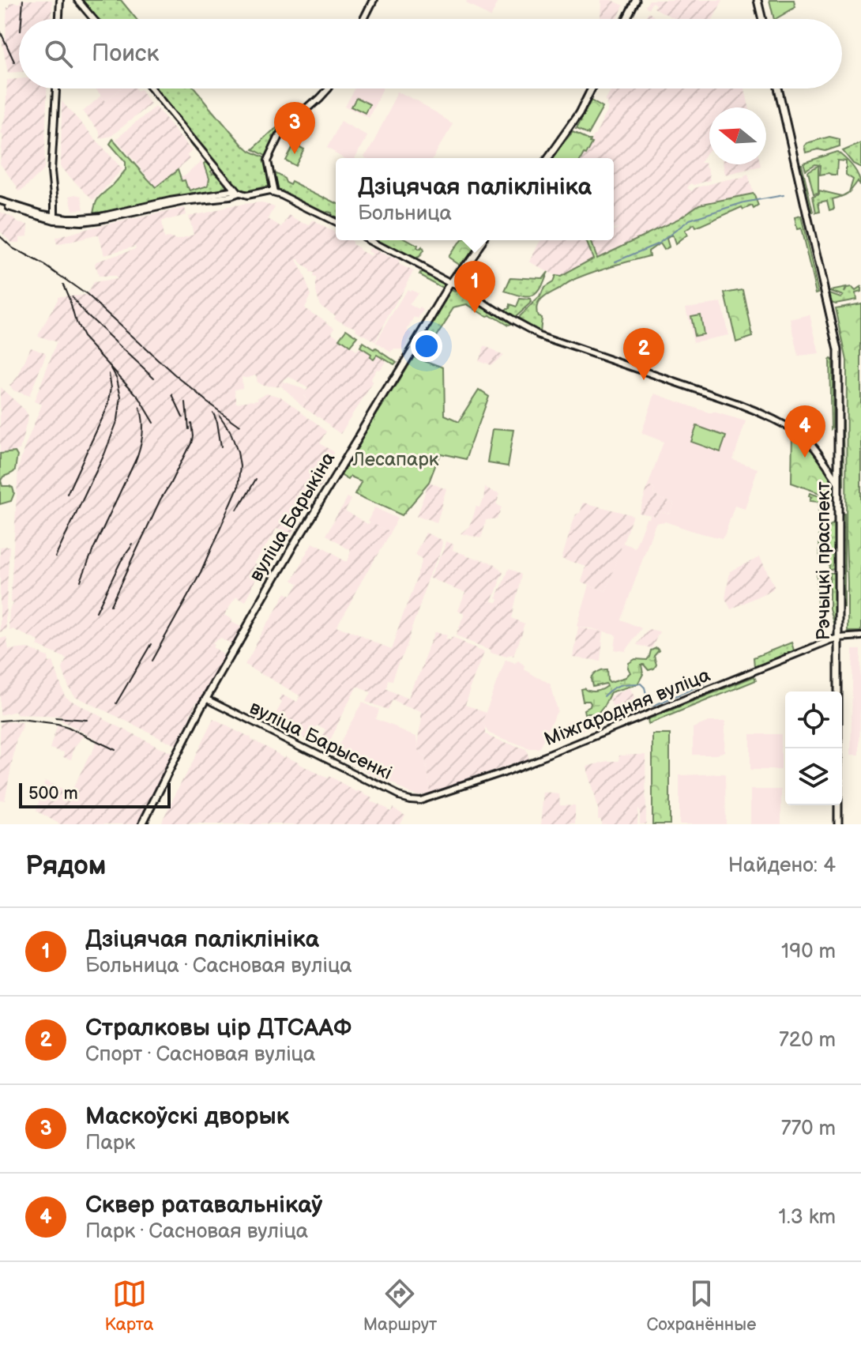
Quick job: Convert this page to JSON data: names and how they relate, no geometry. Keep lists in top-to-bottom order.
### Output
{
  "streets": {
    "main road": [
      "вуліца Барыкіна",
      "Рэчыцкі праспект",
      "Міжгародняя вуліца",
      "вуліца Барысенкі"
    ]
  },
  "crossings": [
    ["вуліца Барыкіна", "вуліца Барысенкі"],
    ["Рэчыцкі праспект", "Міжгародняя вуліца"],
    ["Міжгародняя вуліца", "вуліца Барысенкі"]
  ],
  "parks": ["Лесапарк"],
  "scale_bar": "500 m",
  "north": "left",
  "page": {
    "search": "Поиск",
    "pins": [
      "3",
      "1",
      "2",
      "4"
    ],
    "popup": ["Дзіцячая паліклініка", "Больница"],
    "scale": "500 m",
    "heading": ["Рядом", "Найдено: 4"],
    "list": [
      {
        "mark": "1",
        "name": "Дзіцячая паліклініка",
        "note": "Больница · Сасновая вуліца",
        "value": "190 m"
      },
      {
        "mark": "2",
        "name": "Стралковы цір ДТСААФ",
        "note": "Спорт · Сасновая вуліца",
        "value": "720 m"
      },
      {
        "mark": "3",
        "name": "Маскоўскі дворык",
        "note": "Парк",
        "value": "770 m"
      },
      {
        "mark": "4",
        "name": "Сквер ратавальнікаў",
        "note": "Парк · Сасновая вуліца",
        "value": "1.3 km"
      }
    ],
    "nav": ["Карта", "Маршрут", "Сохранённые"]
  }
}
